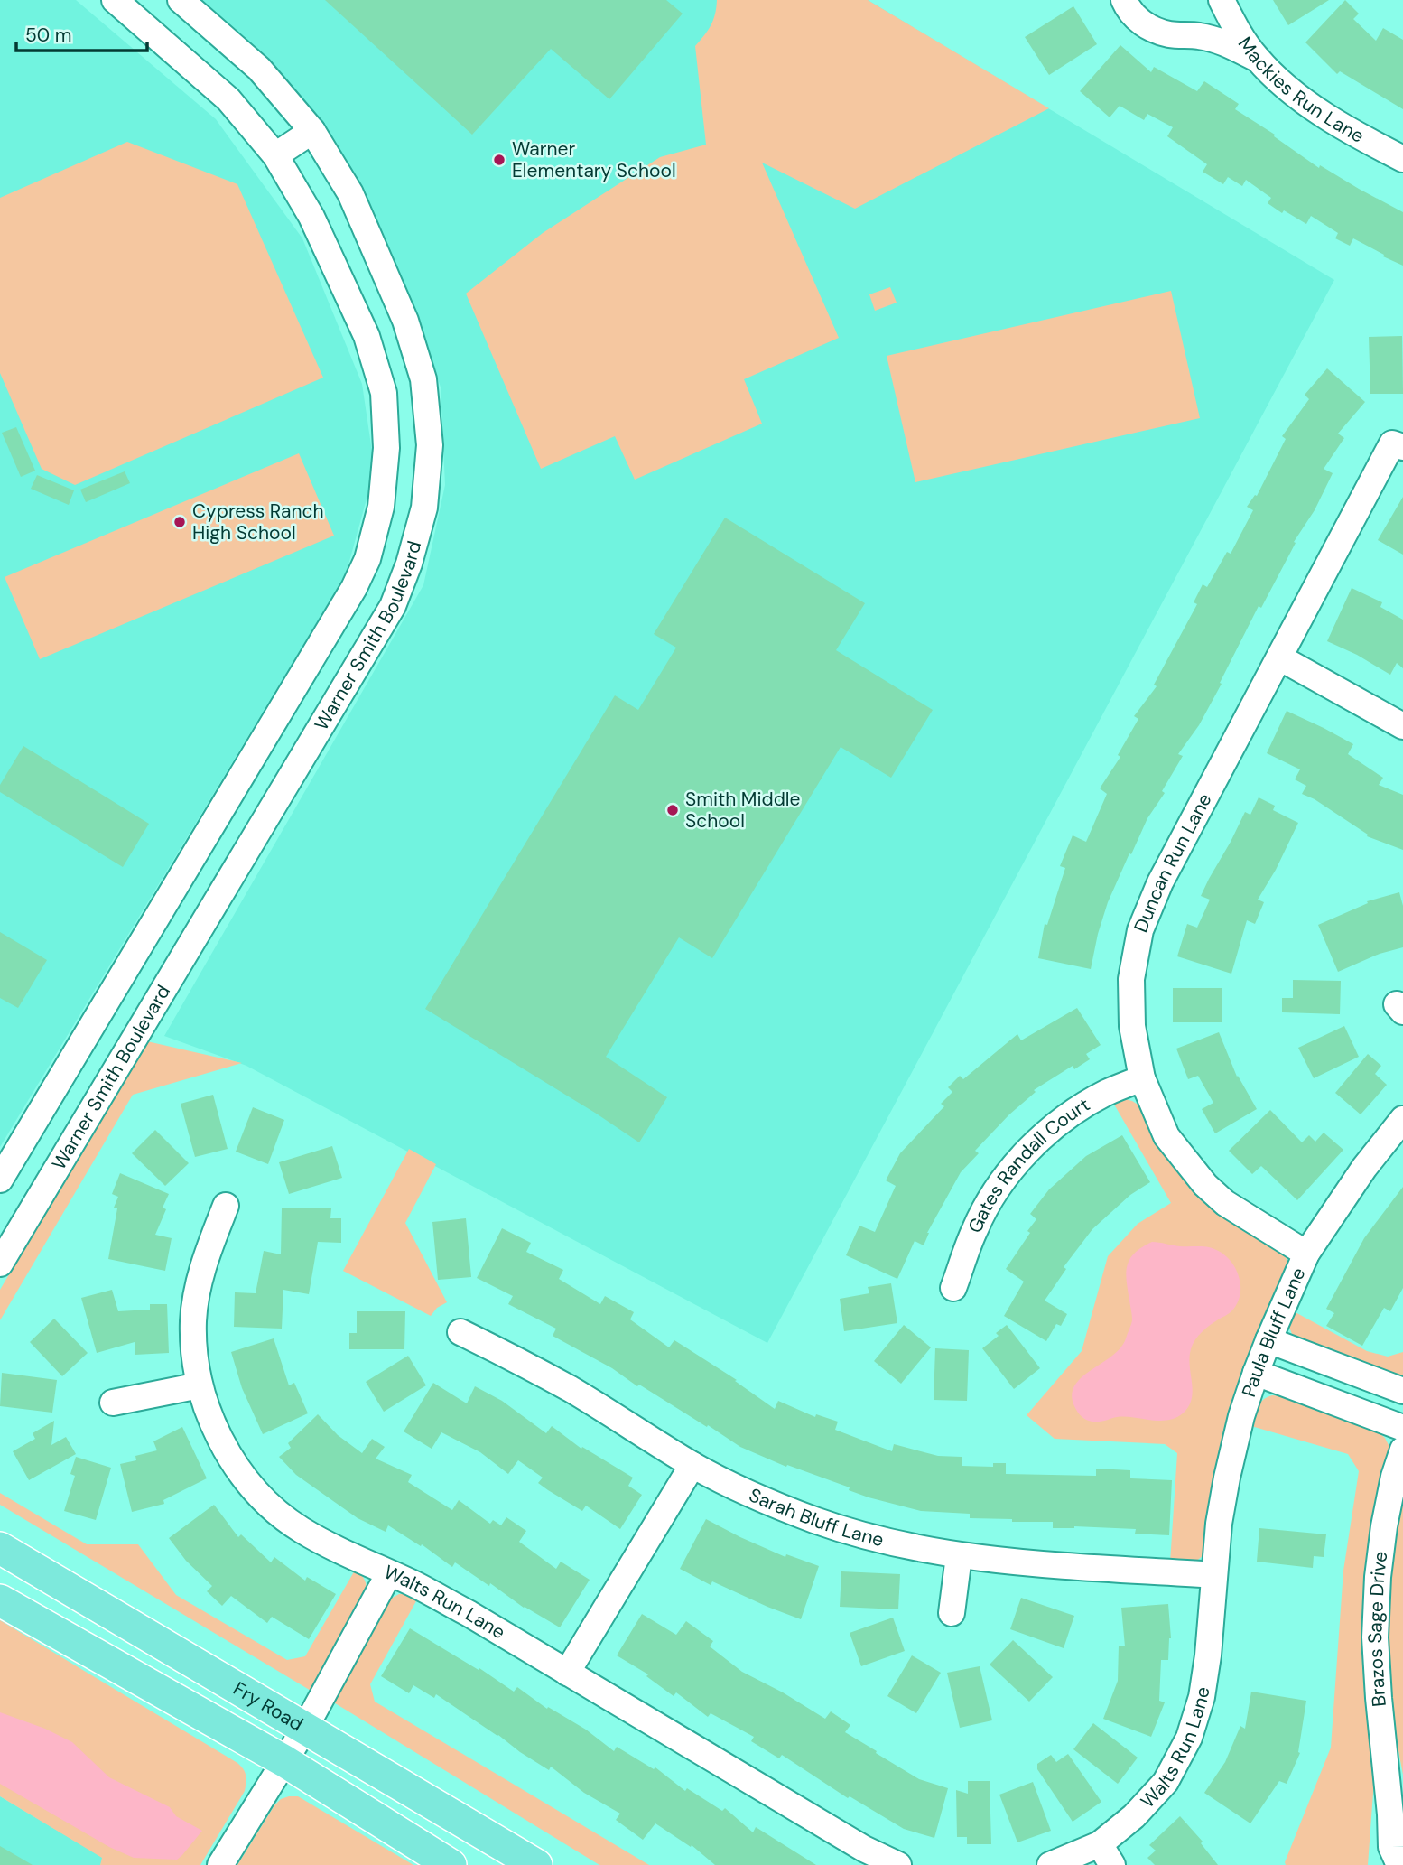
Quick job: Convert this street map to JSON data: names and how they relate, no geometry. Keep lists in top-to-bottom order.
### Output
{
  "streets": {
    "main road": ["Fry Road"],
    "street": [
      "Mackies Run Lane",
      "Warner Smith Boulevard",
      "Duncan Run Lane",
      "Gates Randall Court",
      "Paula Bluff Lane",
      "Sarah Bluff Lane",
      "Walts Run Lane",
      "Brazos Sage Drive"
    ]
  },
  "crossings": [
    ["Duncan Run Lane", "Gates Randall Court"],
    ["Duncan Run Lane", "Paula Bluff Lane"],
    ["Paula Bluff Lane", "Sarah Bluff Lane"],
    ["Paula Bluff Lane", "Walts Run Lane"],
    ["Sarah Bluff Lane", "Walts Run Lane"]
  ],
  "places": ["Warner Elementary School", "Cypress Ranch High School", "Smith Middle School"],
  "scale_bar": "50 m"
}
